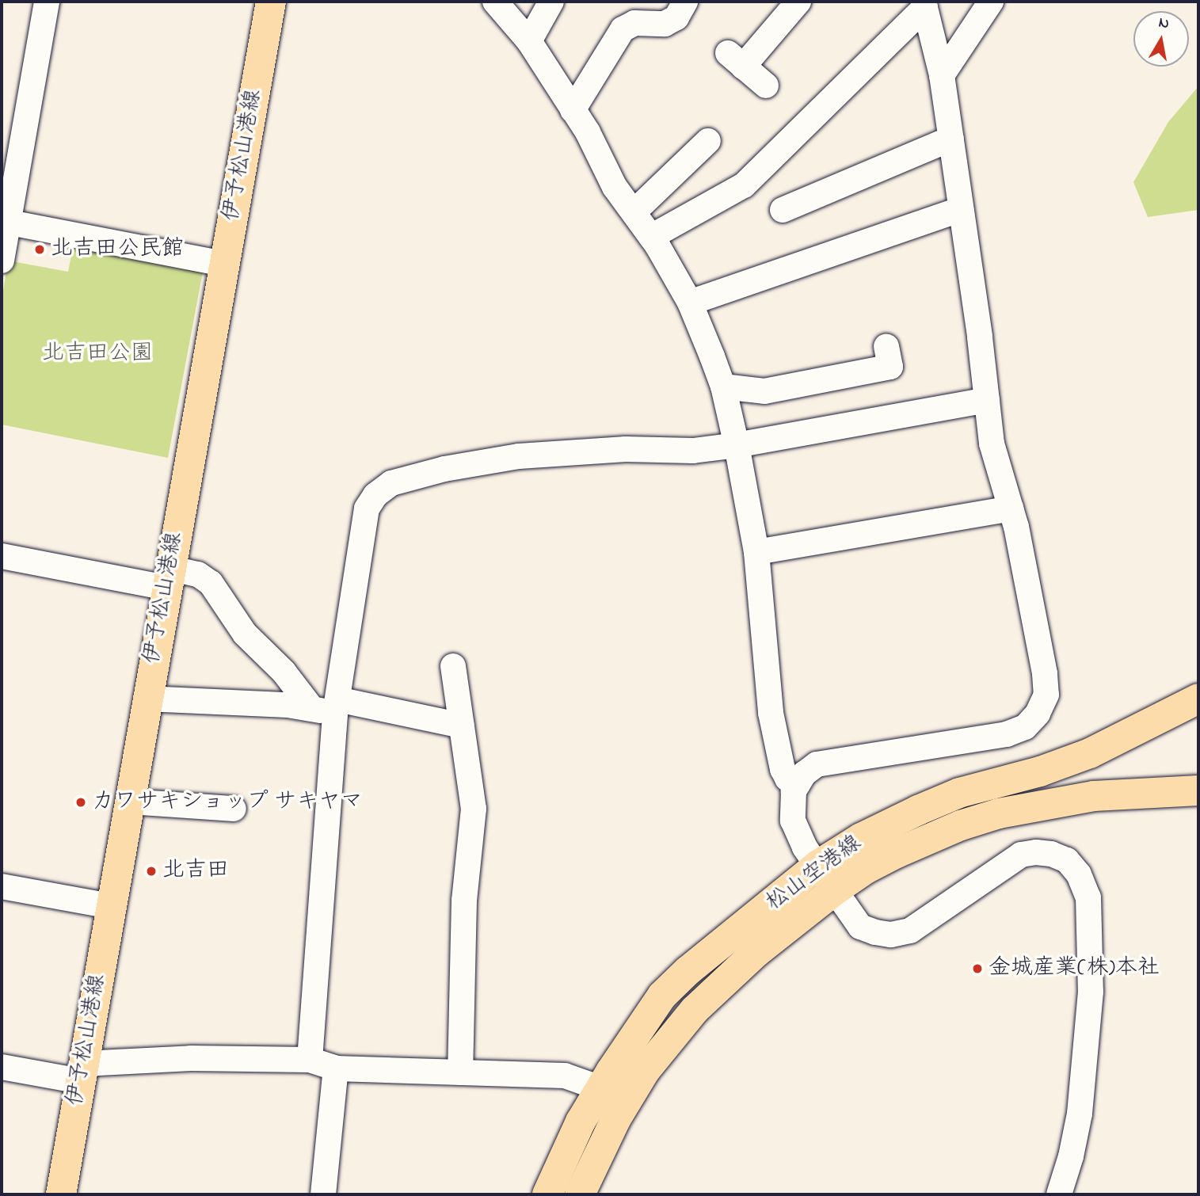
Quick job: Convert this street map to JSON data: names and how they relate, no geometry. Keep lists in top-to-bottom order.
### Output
{
  "streets": {
    "main road": ["伊予松山港線", "松山空港線"]
  },
  "parks": ["北吉田公園"],
  "places": [
    "北吉田公民館",
    "カワサキショップ サキヤマ",
    "北吉田",
    "金城産業(株)本社"
  ],
  "north": "top"
}
